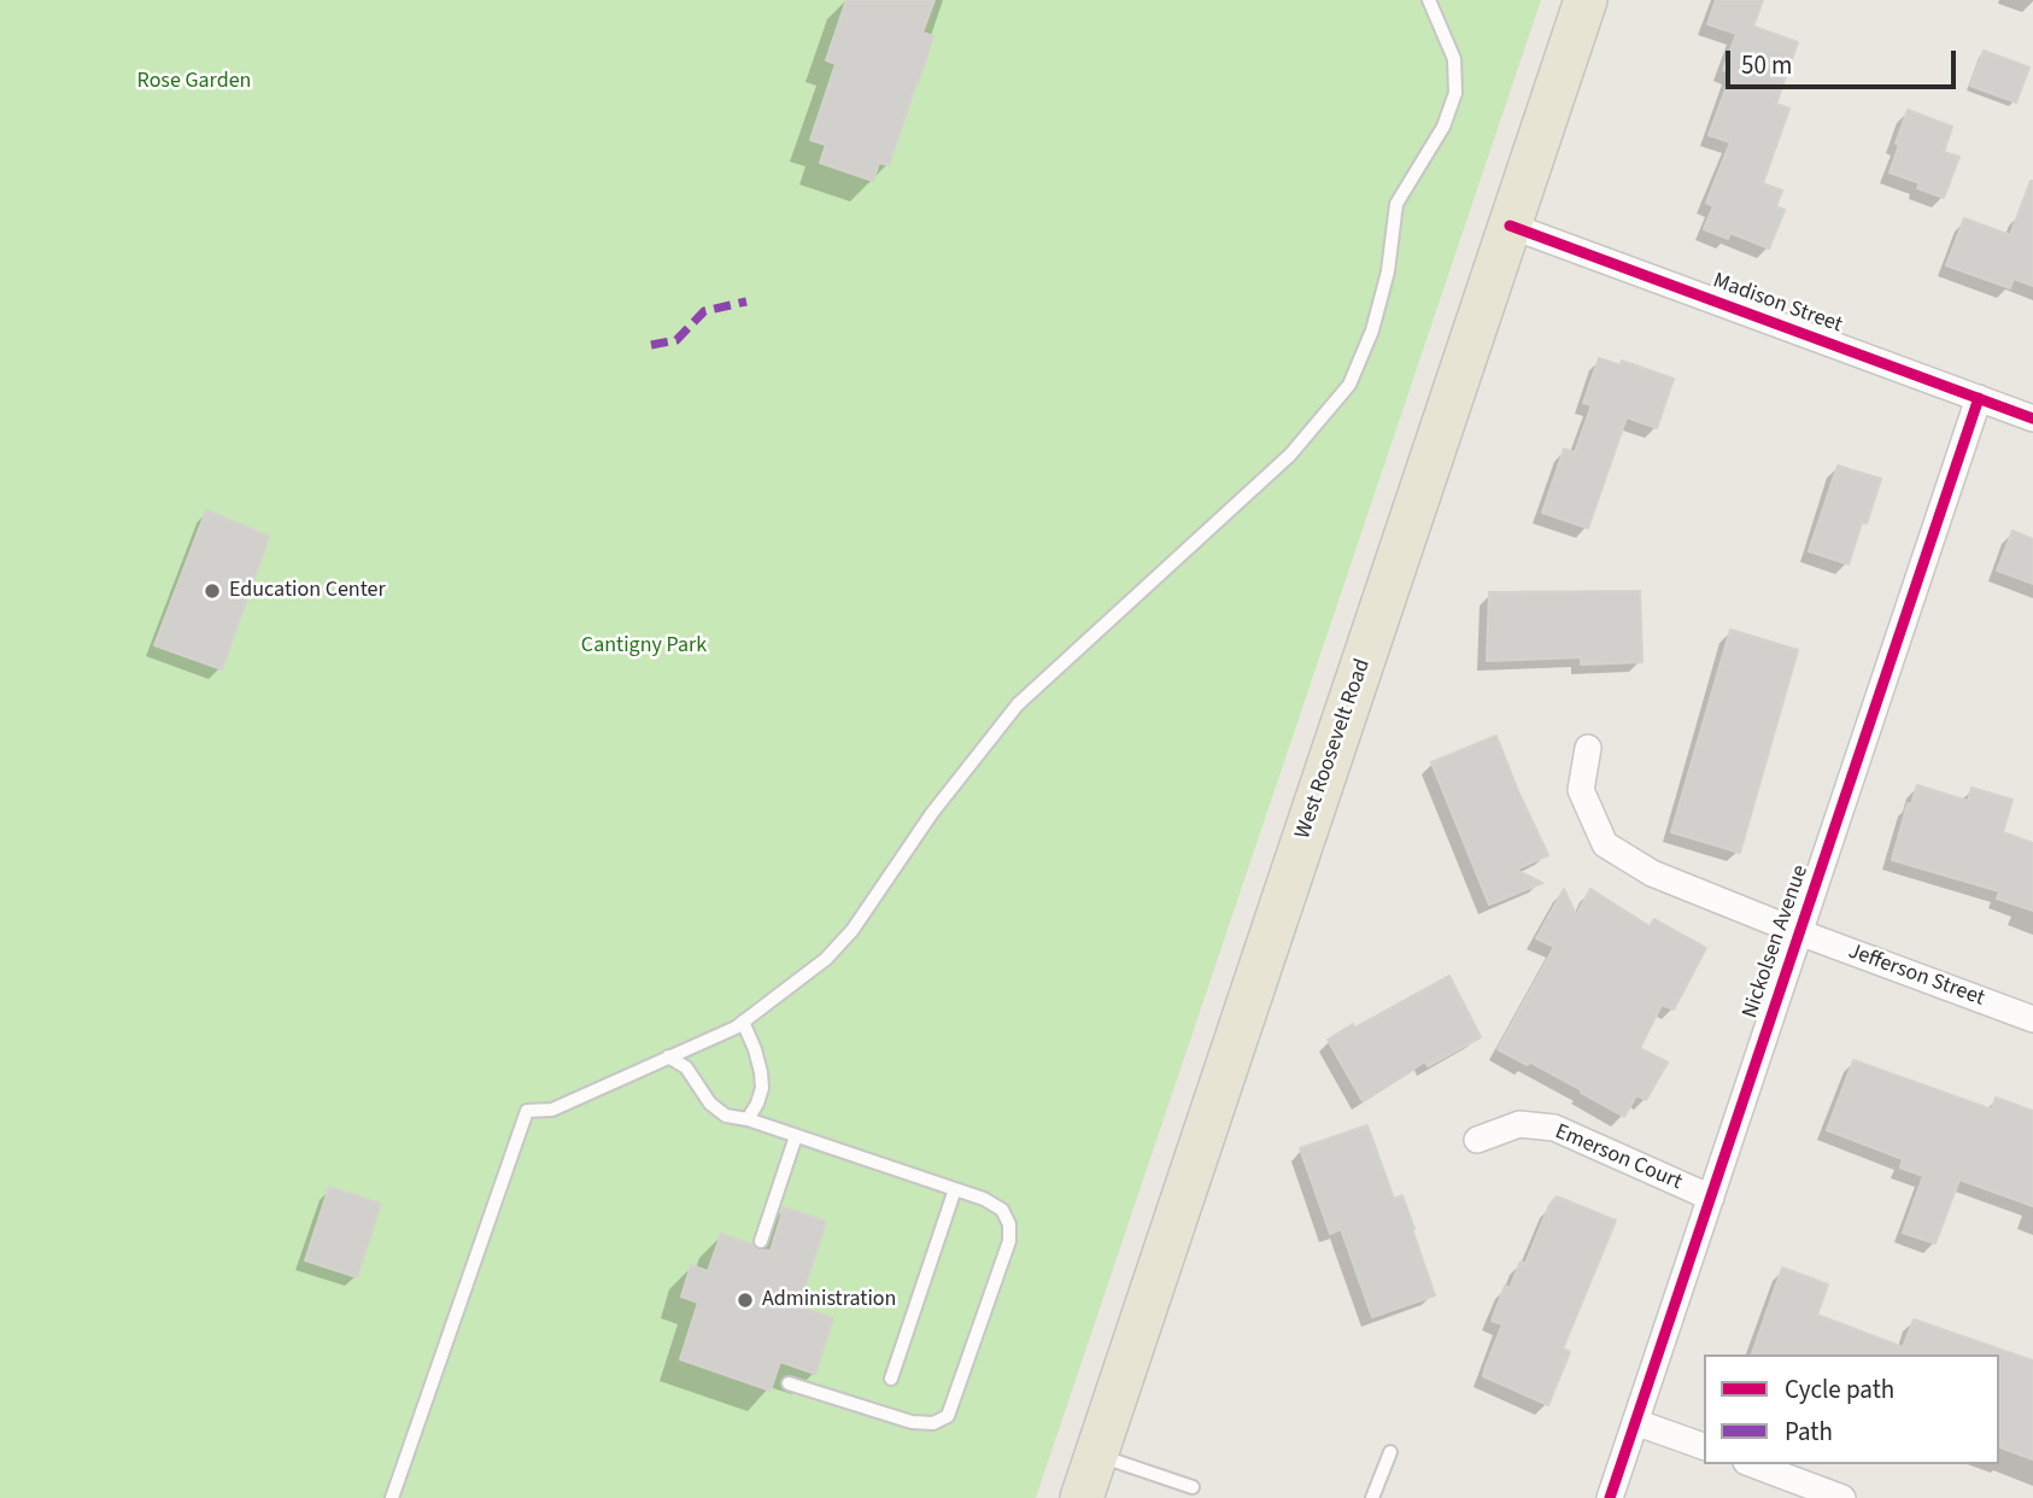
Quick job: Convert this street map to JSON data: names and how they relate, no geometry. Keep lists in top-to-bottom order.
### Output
{
  "streets": {
    "main road": ["West Roosevelt Road"],
    "street": [
      "Madison Street",
      "Nickolsen Avenue",
      "Jefferson Street",
      "Emerson Court"
    ]
  },
  "crossings": [
    ["Madison Street", "West Roosevelt Road"],
    ["Madison Street", "Nickolsen Avenue"],
    ["Nickolsen Avenue", "Jefferson Street"],
    ["Nickolsen Avenue", "Emerson Court"]
  ],
  "parks": ["Rose Garden", "Cantigny Park"],
  "places": ["Education Center", "Administration"],
  "legend": ["Cycle path", "Path"],
  "scale_bar": "50 m"
}
